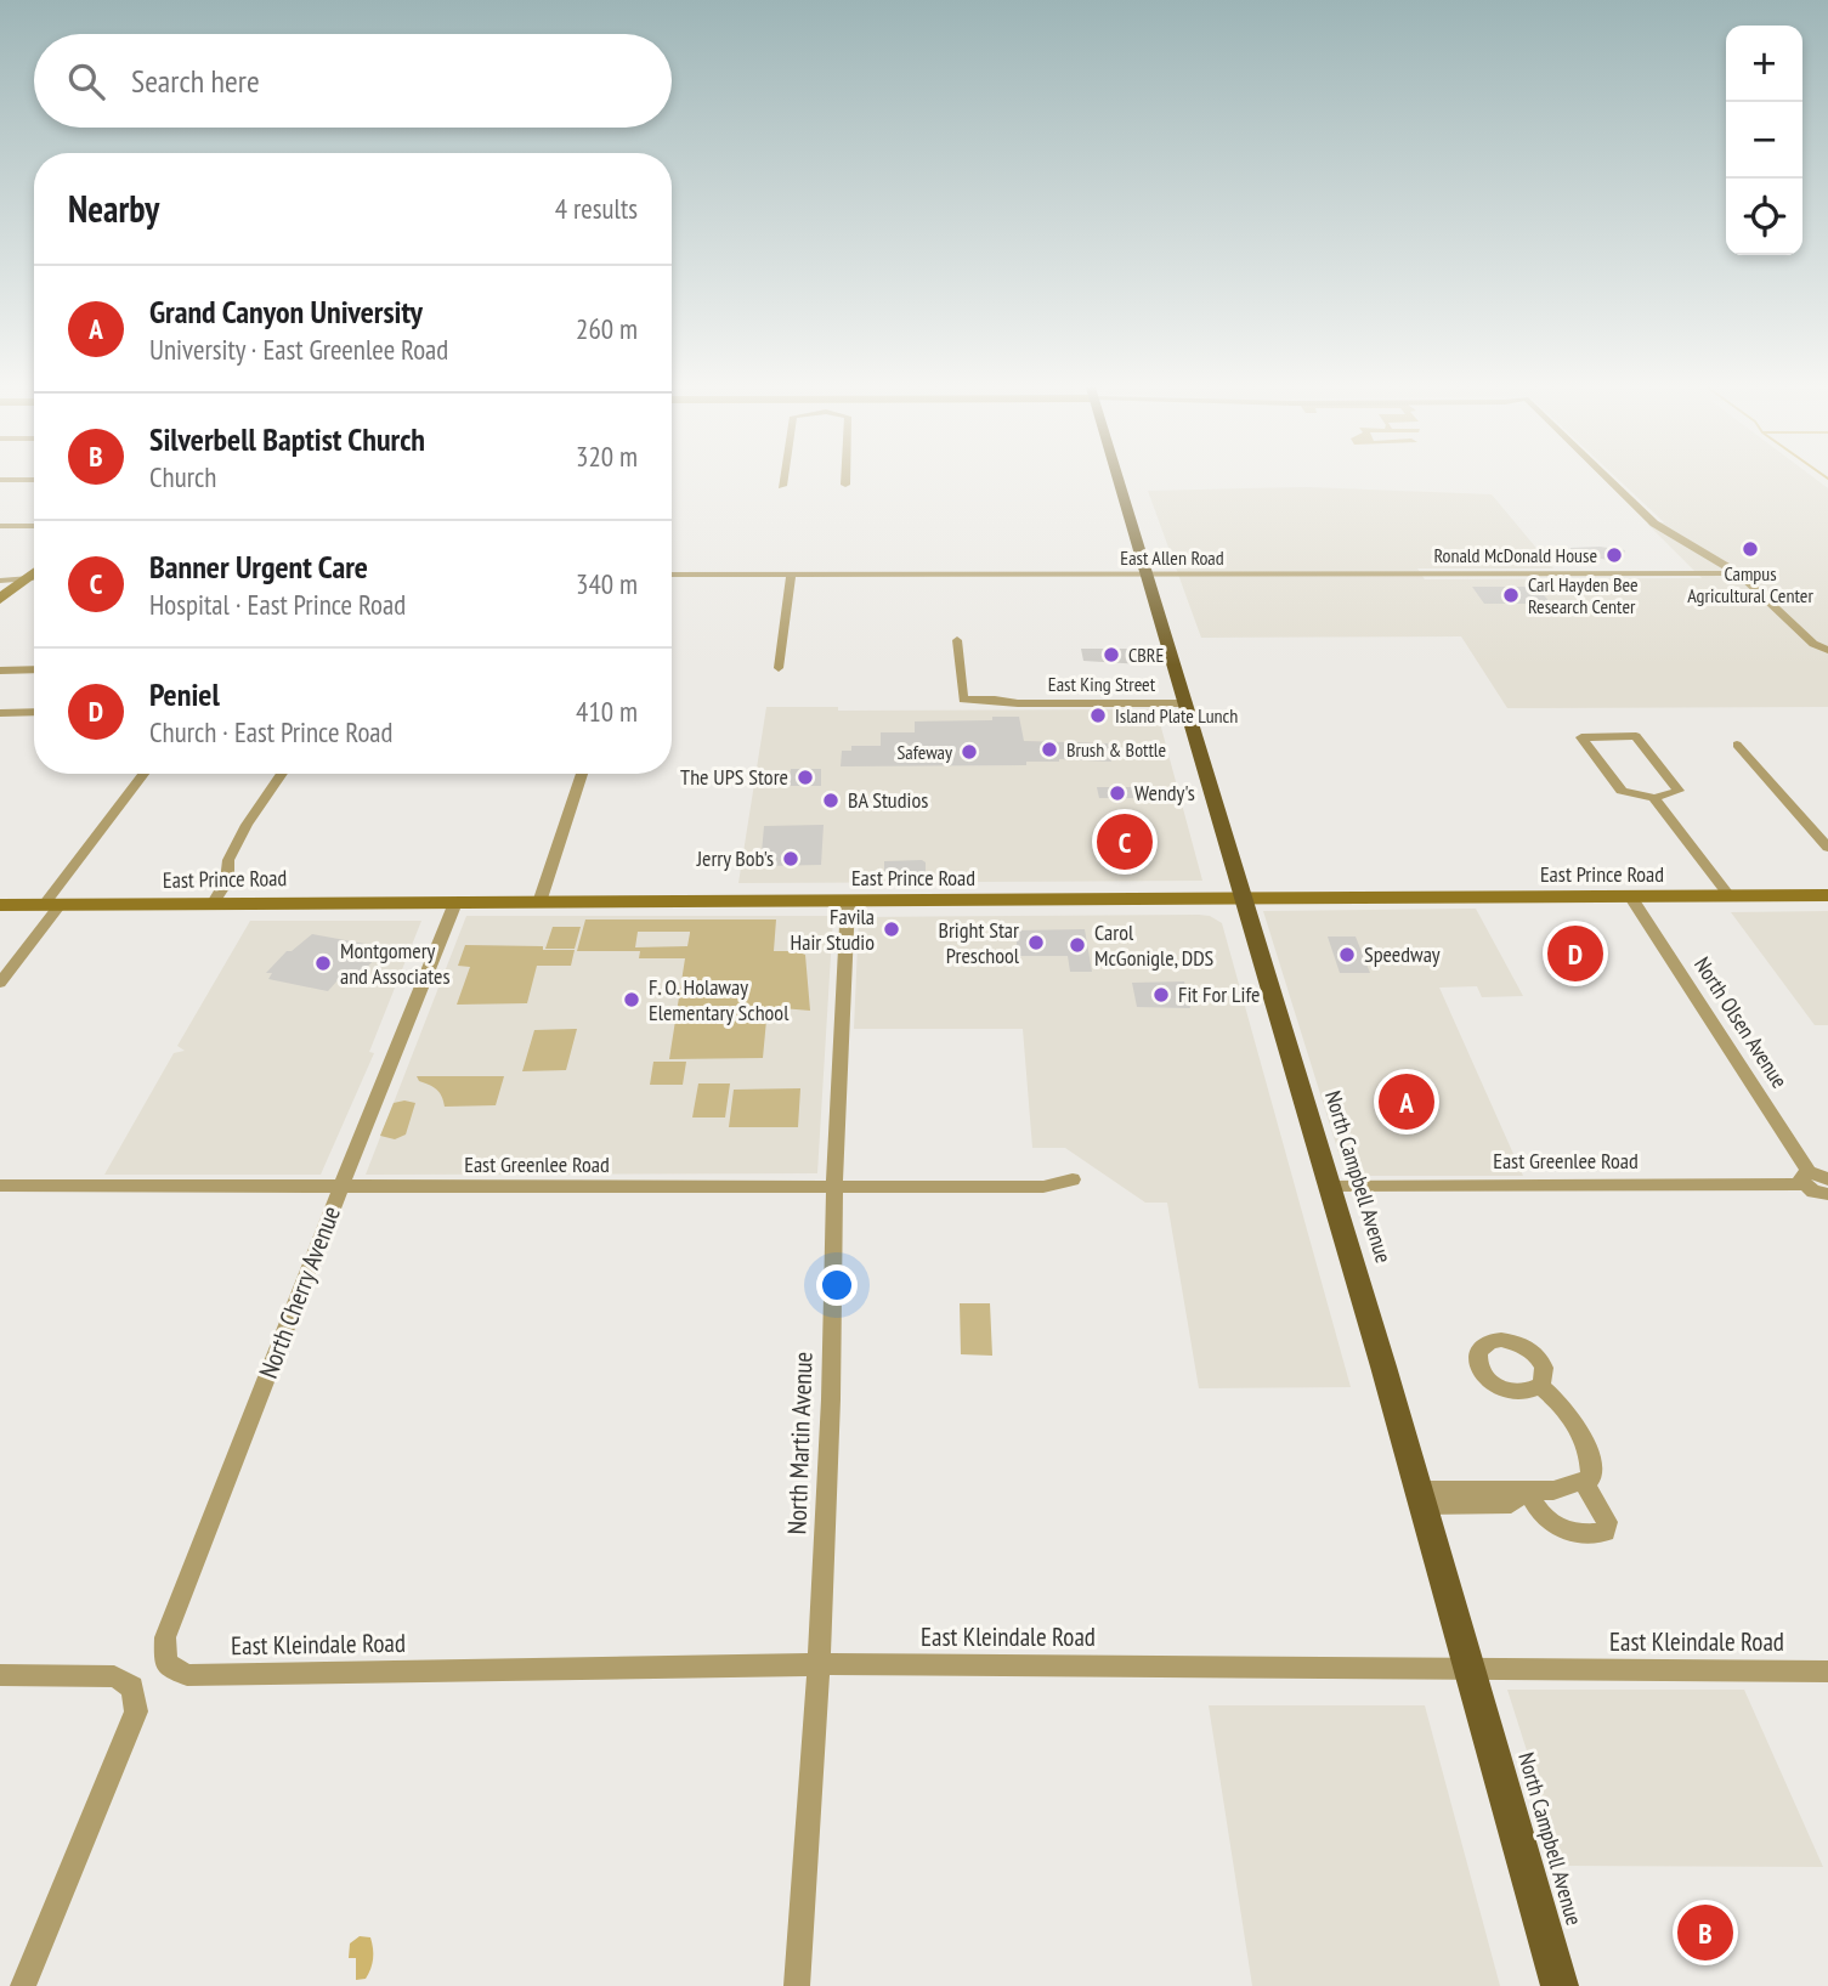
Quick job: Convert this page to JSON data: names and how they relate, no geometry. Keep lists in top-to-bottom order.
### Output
{
  "streets": {
    "main road": ["East Prince Road", "North Campbell Avenue"],
    "street": [
      "East Allen Road",
      "East King Street",
      "North Olsen Avenue",
      "East Greenlee Road",
      "North Cherry Avenue",
      "North Martin Avenue",
      "East Kleindale Road"
    ]
  },
  "crossings": [
    ["East Allen Road", "North Campbell Avenue"],
    ["East King Street", "North Campbell Avenue"],
    ["East Prince Road", "North Olsen Avenue"],
    ["East Prince Road", "North Campbell Avenue"],
    ["East Prince Road", "North Cherry Avenue"],
    ["East Prince Road", "North Martin Avenue"],
    ["North Olsen Avenue", "East Greenlee Road"],
    ["East Greenlee Road", "North Campbell Avenue"],
    ["East Greenlee Road", "North Cherry Avenue"],
    ["East Greenlee Road", "North Martin Avenue"],
    ["North Campbell Avenue", "East Kleindale Road"],
    ["North Cherry Avenue", "East Kleindale Road"],
    ["North Martin Avenue", "East Kleindale Road"]
  ],
  "places": [
    "Campus Agricultural Center",
    "Ronald McDonald House",
    "Carl Hayden Bee Research Center",
    "CBRE",
    "Island Plate Lunch",
    "Brush & Bottle",
    "Safeway",
    "The UPS Store",
    "Wendy's",
    "BA Studios",
    "Jerry Bob's",
    "Favila Hair Studio",
    "Bright Star Preschool",
    "Carol McGonigle, DDS",
    "Speedway",
    "Montgomery and Associates",
    "Fit For Life",
    "F. O. Holaway Elementary School"
  ],
  "page": {
    "map_buttons": ["+", "−"],
    "search": "Search here",
    "heading": ["Nearby", "4 results"],
    "list": [
      {
        "mark": "A",
        "name": "Grand Canyon University",
        "note": "University · East Greenlee Road",
        "value": "260 m"
      },
      {
        "mark": "B",
        "name": "Silverbell Baptist Church",
        "note": "Church",
        "value": "320 m"
      },
      {
        "mark": "C",
        "name": "Banner Urgent Care",
        "note": "Hospital · East Prince Road",
        "value": "340 m"
      },
      {
        "mark": "D",
        "name": "Peniel",
        "note": "Church · East Prince Road",
        "value": "410 m"
      }
    ],
    "pins": [
      "C",
      "D",
      "A",
      "B"
    ]
  }
}
